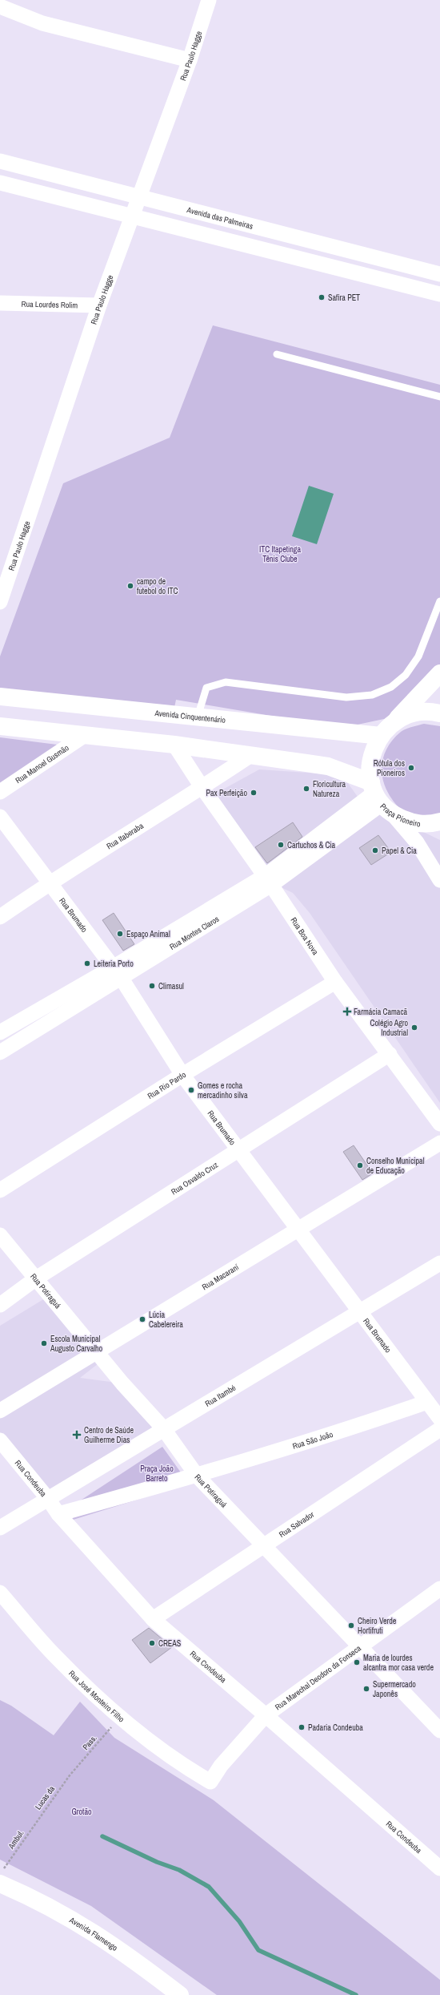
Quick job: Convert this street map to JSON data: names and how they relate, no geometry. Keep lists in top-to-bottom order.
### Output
{
  "streets": {
    "main road": ["Avenida Cinquentenário", "Praça Pioneiro", "Avenida Flamengo"],
    "street": [
      "Rua Paulo Hagge",
      "Avenida das Palmeiras",
      "Rua Lourdes Rolim",
      "Rua Manoel Gusmão",
      "Rua Itaberaba",
      "Rua Brumado",
      "Rua Montes Claros",
      "Rua Boa Nova",
      "Rua Rio Pardo",
      "Rua Osvaldo Cruz",
      "Rua Macaraní",
      "Rua Potiraguá",
      "Rua Itambé",
      "Rua São João",
      "Rua Condeuba",
      "Rua Salvador",
      "Rua Marechal Deodoro da Fonseca",
      "Rua José Monteiro Filho"
    ],
    "path": ["Pass.", "Lucas da", "Ambul."]
  },
  "crossings": [
    ["Rua Paulo Hagge", "Avenida das Palmeiras"],
    ["Rua Paulo Hagge", "Rua Lourdes Rolim"],
    ["Praça Pioneiro", "Rua Montes Claros"],
    ["Rua Itaberaba", "Rua Brumado"],
    ["Rua Itaberaba", "Rua Boa Nova"],
    ["Rua Brumado", "Rua Montes Claros"],
    ["Rua Brumado", "Rua Rio Pardo"],
    ["Rua Brumado", "Rua Osvaldo Cruz"],
    ["Rua Brumado", "Rua Macaraní"],
    ["Rua Brumado", "Rua Itambé"],
    ["Rua Brumado", "Rua São João"],
    ["Rua Montes Claros", "Rua Boa Nova"],
    ["Rua Boa Nova", "Rua Rio Pardo"],
    ["Rua Boa Nova", "Rua Osvaldo Cruz"],
    ["Rua Osvaldo Cruz", "Rua Potiraguá"],
    ["Rua Macaraní", "Rua Potiraguá"],
    ["Rua Potiraguá", "Rua Itambé"],
    ["Rua Potiraguá", "Rua São João"],
    ["Rua Potiraguá", "Rua Salvador"],
    ["Rua Potiraguá", "Rua Marechal Deodoro da Fonseca"],
    ["Rua Itambé", "Rua Condeuba"],
    ["Rua Condeuba", "Rua Salvador"],
    ["Rua Condeuba", "Rua Marechal Deodoro da Fonseca"],
    ["Rua Marechal Deodoro da Fonseca", "Rua José Monteiro Filho"],
    ["Rua José Monteiro Filho", "Pass."],
    ["Pass.", "Lucas da"],
    ["Lucas da", "Ambul."]
  ],
  "parks": ["ITC Itapetinga Tênis Clube", "Praça João Barreto", "Grotão"],
  "places": {
    "other": [
      "Safira PET",
      "campo de futebol do ITC",
      "Rótula dos Pioneiros",
      "Floricultura Natureza",
      "Pax Perfeição",
      "Cartuchos & Cia",
      "Papel & Cia",
      "Espaço Animal",
      "Leiteria Porto",
      "Climasul",
      "Colégio Agro Industrial",
      "Gomes e rocha mercadinho silva",
      "Conselho Municipal de Educação",
      "Lúcia Cabelereira",
      "Escola Municipal Augusto Carvalho",
      "Cheiro Verde Hortifruti",
      "CREAS",
      "Maria de lourdes alcantra mor casa verde",
      "Supermercado Japonês",
      "Padaria Condeuba"
    ],
    "health": ["Farmácia Camacã", "Centro de Saúde Guilherme Dias"]
  }
}
